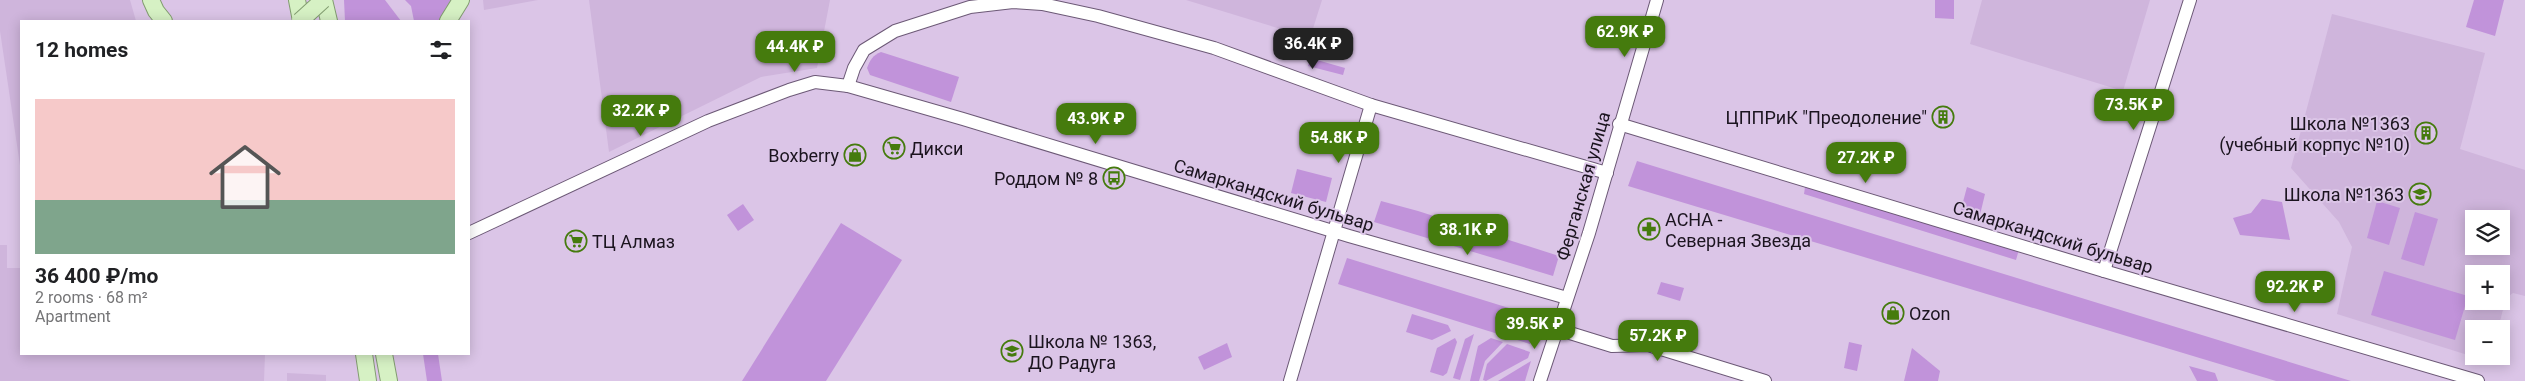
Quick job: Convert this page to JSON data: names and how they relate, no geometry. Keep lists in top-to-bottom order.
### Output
{
  "streets": {
    "street": ["Ферганская улица", "Самаркандский бульвар"]
  },
  "crossings": [
    ["Ферганская улица", "Самаркандский бульвар"]
  ],
  "places": {
    "building": ["ЦППРиК \"Преодоление\"", "Школа №1363 (учебный корпус №10)"],
    "supermarket": ["Дикси", "ТЦ Алмаз"],
    "shop": ["Boxberry", "Ozon"],
    "bus stop": ["Роддом № 8"],
    "school or university": ["Школа №1363", "Школа № 1363, ДО Радуга"],
    "pharmacy": ["АСНА - Северная Звезда"]
  },
  "page": {
    "price": [
      "62.9K ₽",
      "36.4K ₽",
      "44.4K ₽",
      "73.5K ₽",
      "32.2K ₽",
      "43.9K ₽",
      "54.8K ₽",
      "27.2K ₽",
      "38.1K ₽",
      "92.2K ₽",
      "39.5K ₽",
      "57.2K ₽"
    ],
    "heading": "12 homes",
    "list": [
      {
        "name": "36 400 ₽/mo",
        "note": "2 rooms · 68 m² · Apartment"
      }
    ],
    "map_buttons": ["+", "−"]
  }
}
